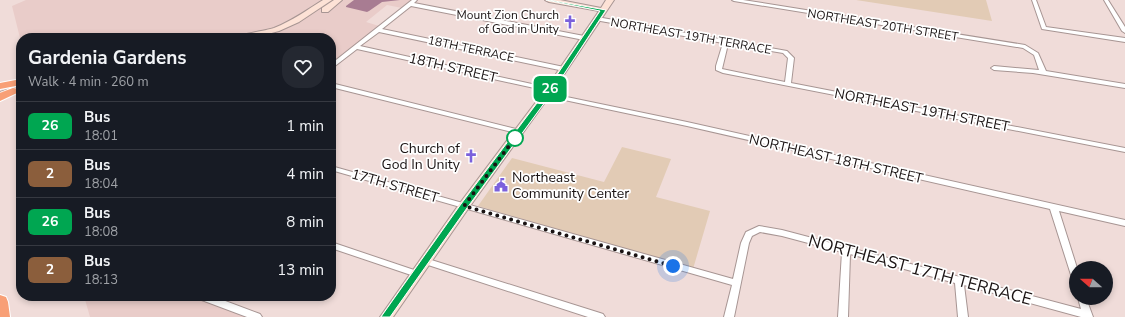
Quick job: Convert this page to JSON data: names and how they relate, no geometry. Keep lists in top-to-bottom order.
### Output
{
  "streets": {
    "street": [
      "NORTHEAST 20TH STREET",
      "NORTHEAST 19TH TERRACE",
      "18TH TERRACE",
      "18TH STREET",
      "NORTHEAST 19TH STREET",
      "NORTHEAST 18TH STREET",
      "17TH STREET",
      "NORTHEAST 17TH TERRACE"
    ]
  },
  "crossings": [
    ["NORTHEAST 19TH TERRACE", "NORTHEAST 19TH STREET"],
    ["18TH STREET", "NORTHEAST 18TH STREET"],
    ["17TH STREET", "NORTHEAST 17TH TERRACE"]
  ],
  "places": {
    "church": ["Mount Zion Church of God in Unity", "Church of God In Unity"],
    "public building": ["Northeast Community Center"]
  },
  "lines": ["bus line 26"],
  "north": "left",
  "page": {
    "on_map": "26",
    "heading": ["Gardenia Gardens", "Walk · 4 min · 260 m"],
    "list": [
      {
        "mark": "26",
        "name": "Bus",
        "note": "18:01",
        "value": "1 min"
      },
      {
        "mark": "2",
        "name": "Bus",
        "note": "18:04",
        "value": "4 min"
      },
      {
        "mark": "26",
        "name": "Bus",
        "note": "18:08",
        "value": "8 min"
      },
      {
        "mark": "2",
        "name": "Bus",
        "note": "18:13",
        "value": "13 min"
      }
    ]
  }
}
